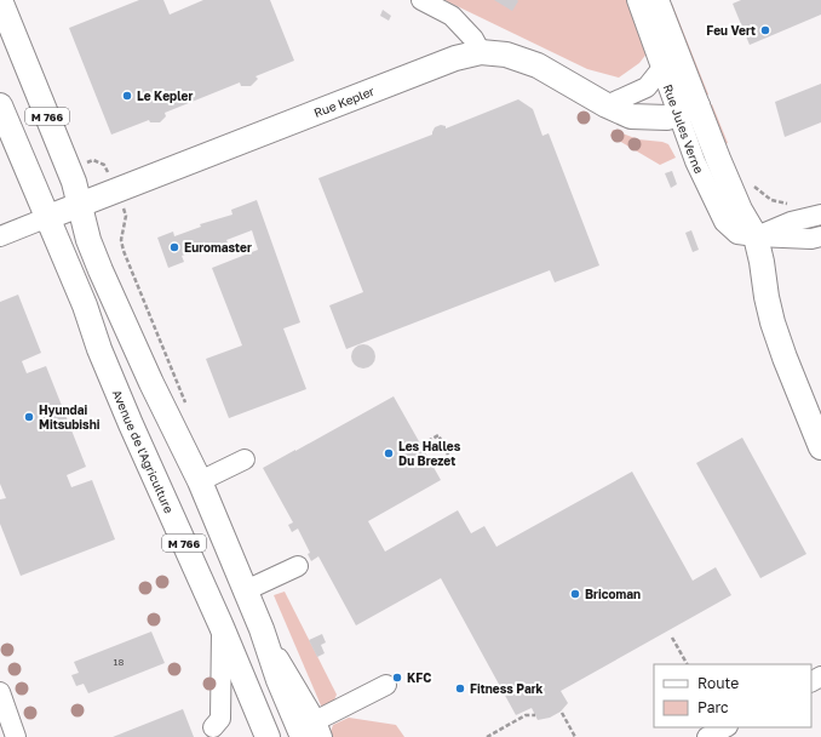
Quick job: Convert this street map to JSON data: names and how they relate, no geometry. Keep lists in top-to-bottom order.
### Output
{
  "streets": {
    "main road": [
      "Rue Kepler",
      "M 766",
      "Rue Jules Verne",
      "Avenue de l'Agriculture"
    ]
  },
  "crossings": [
    ["Rue Kepler", "M 766"],
    ["Rue Kepler", "Rue Jules Verne"],
    ["M 766", "Avenue de l'Agriculture"]
  ],
  "places": [
    "Feu Vert",
    "Le Kepler",
    "Euromaster",
    "Hyundai Mitsubishi",
    "Les Halles Du Brezet",
    "Bricoman",
    "KFC",
    "Fitness Park"
  ],
  "house_numbers": ["18"],
  "legend": ["Route", "Parc"]
}
